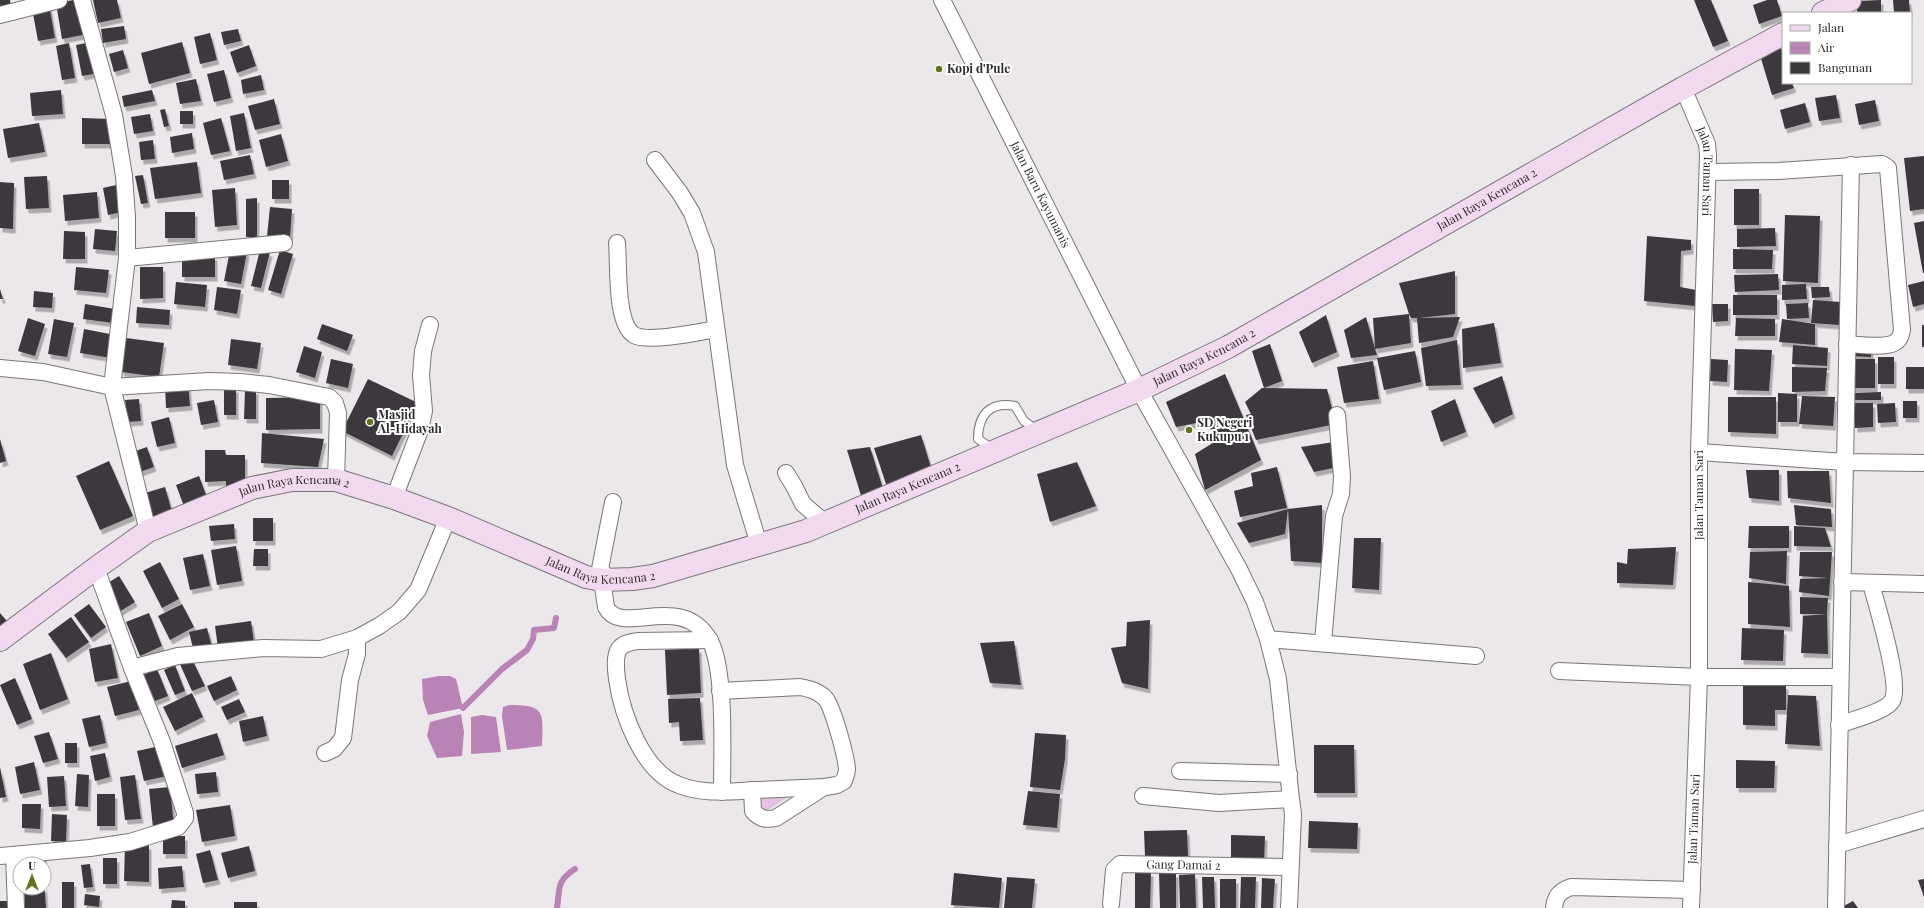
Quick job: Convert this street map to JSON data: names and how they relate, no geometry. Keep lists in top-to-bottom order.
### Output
{
  "streets": {
    "street": [
      "Jalan Taman Sari",
      "Jalan Baru Kayumanis",
      "Jalan Raya Kencana 2",
      "Gang Damai 2"
    ]
  },
  "crossings": [
    ["Jalan Taman Sari", "Jalan Raya Kencana 2"],
    ["Jalan Baru Kayumanis", "Jalan Raya Kencana 2"],
    ["Jalan Baru Kayumanis", "Gang Damai 2"]
  ],
  "places": ["Kopi d'Pule", "Masjid Al-Hidayah", "SD Negeri Kukupu 1"],
  "legend": ["Jalan", "Air", "Bangunan"],
  "north": "top"
}
